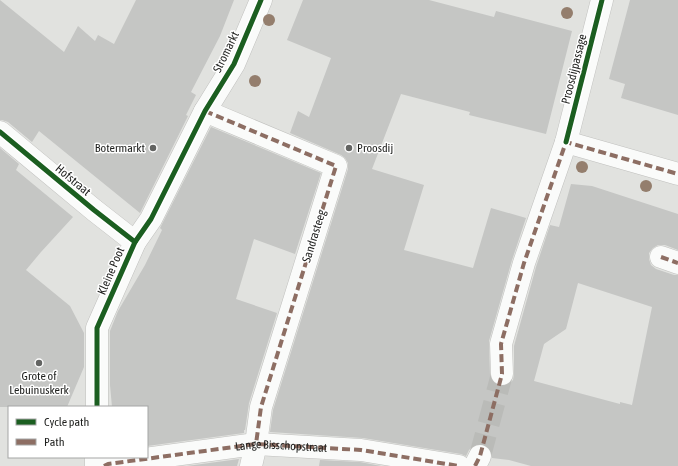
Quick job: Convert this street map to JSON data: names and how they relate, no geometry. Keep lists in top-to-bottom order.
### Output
{
  "streets": {
    "street": [
      "Stromarkt",
      "Proosdijpassage",
      "Hofstraat",
      "Sandrasteeg",
      "Kleine Poot",
      "Lange Bisschopstraat"
    ]
  },
  "crossings": [
    ["Stromarkt", "Sandrasteeg"],
    ["Stromarkt", "Kleine Poot"],
    ["Hofstraat", "Kleine Poot"],
    ["Sandrasteeg", "Kleine Poot"],
    ["Sandrasteeg", "Lange Bisschopstraat"]
  ],
  "places": ["Botermarkt", "Proosdij", "Grote of Lebuinuskerk"],
  "legend": ["Cycle path", "Path"]
}
